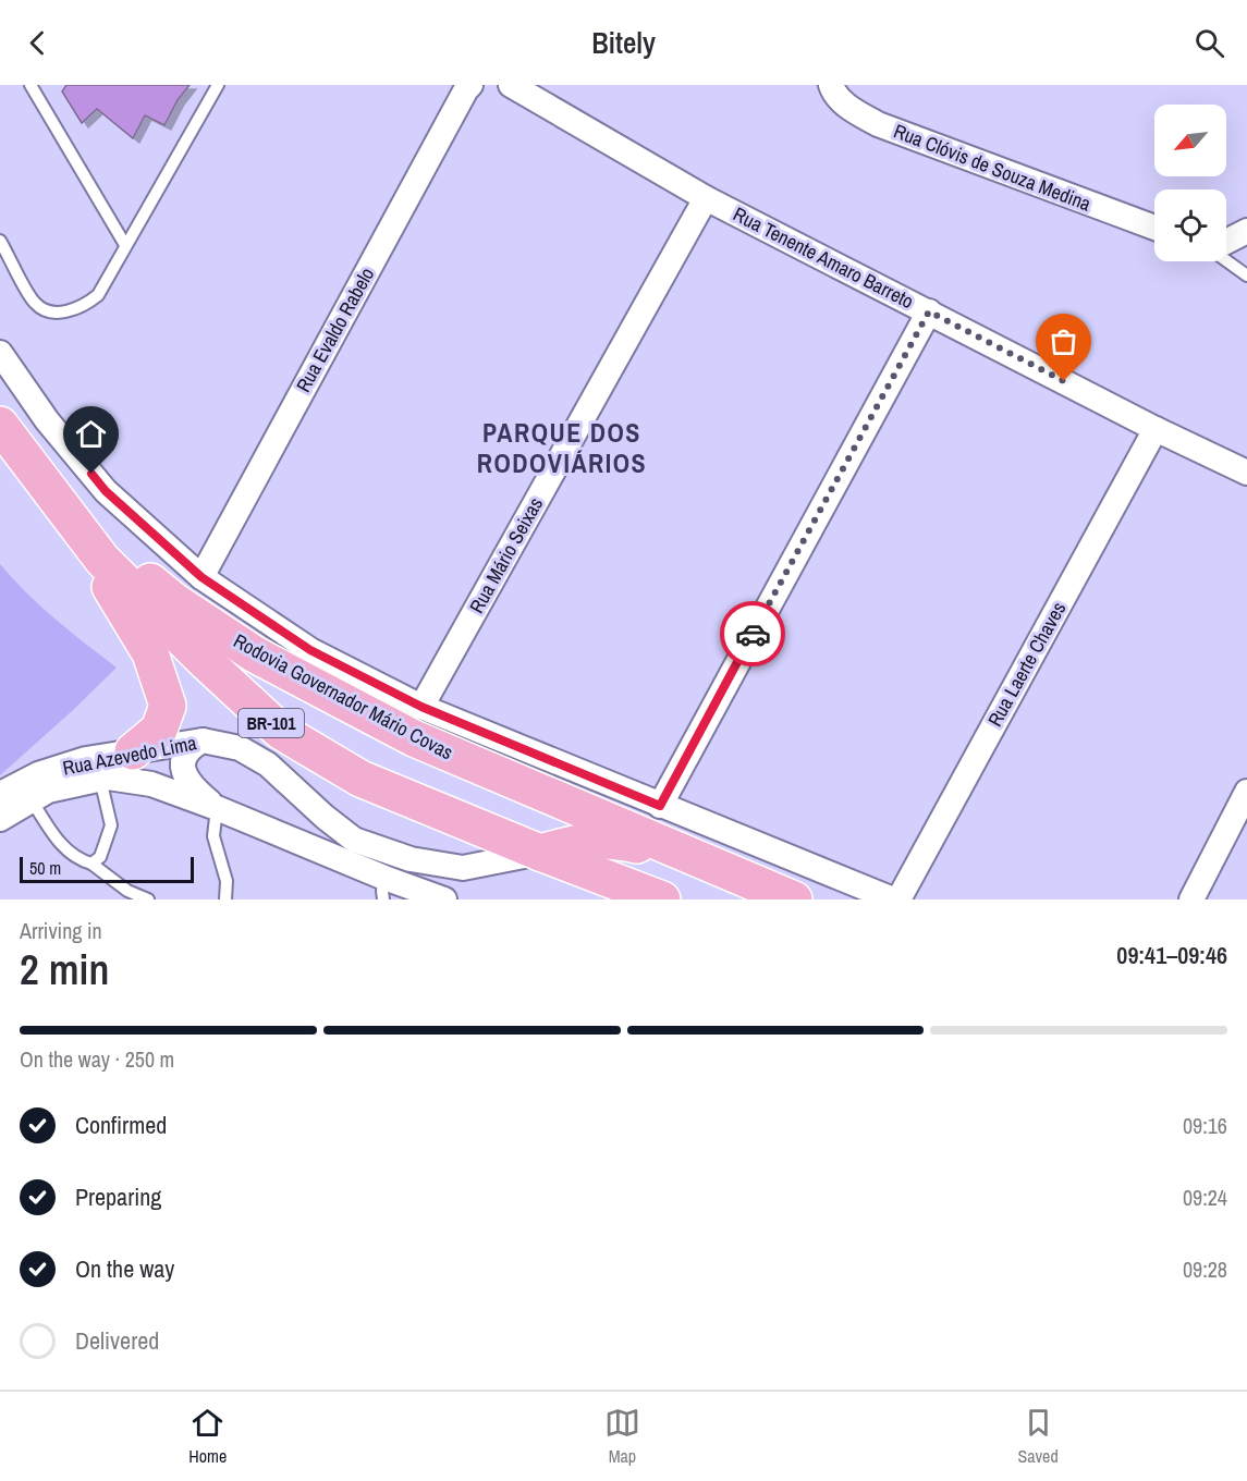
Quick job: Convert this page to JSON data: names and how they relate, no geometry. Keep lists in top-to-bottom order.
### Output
{
  "streets": {
    "highway": ["Rodovia Governador Mário Covas", "BR-101"],
    "street": [
      "Rua Clóvis de Souza Medina",
      "Rua Tenente Amaro Barreto",
      "Rua Evaldo Rabelo",
      "Rua Mário Seixas",
      "Rua Laerte Chaves",
      "Rua Azevedo Lima"
    ]
  },
  "crossings": [
    ["Rua Tenente Amaro Barreto", "Rua Mário Seixas"],
    ["Rua Tenente Amaro Barreto", "Rua Laerte Chaves"],
    ["Rodovia Governador Mário Covas", "Rua Azevedo Lima"]
  ],
  "districts": ["PARQUE DOS RODOVIÁRIOS"],
  "scale_bar": "50 m",
  "north": "bottom left",
  "page": {
    "header": "Bitely",
    "scale": "50 m",
    "heading": ["2 min", "Arriving in", "09:41–09:46"],
    "bar": "On the way · 250 m",
    "list": [
      ["Confirmed", "09:16"],
      ["Preparing", "09:24"],
      ["On the way", "09:28"],
      "Delivered"
    ],
    "tabs": ["Home", "Map", "Saved"]
  }
}
